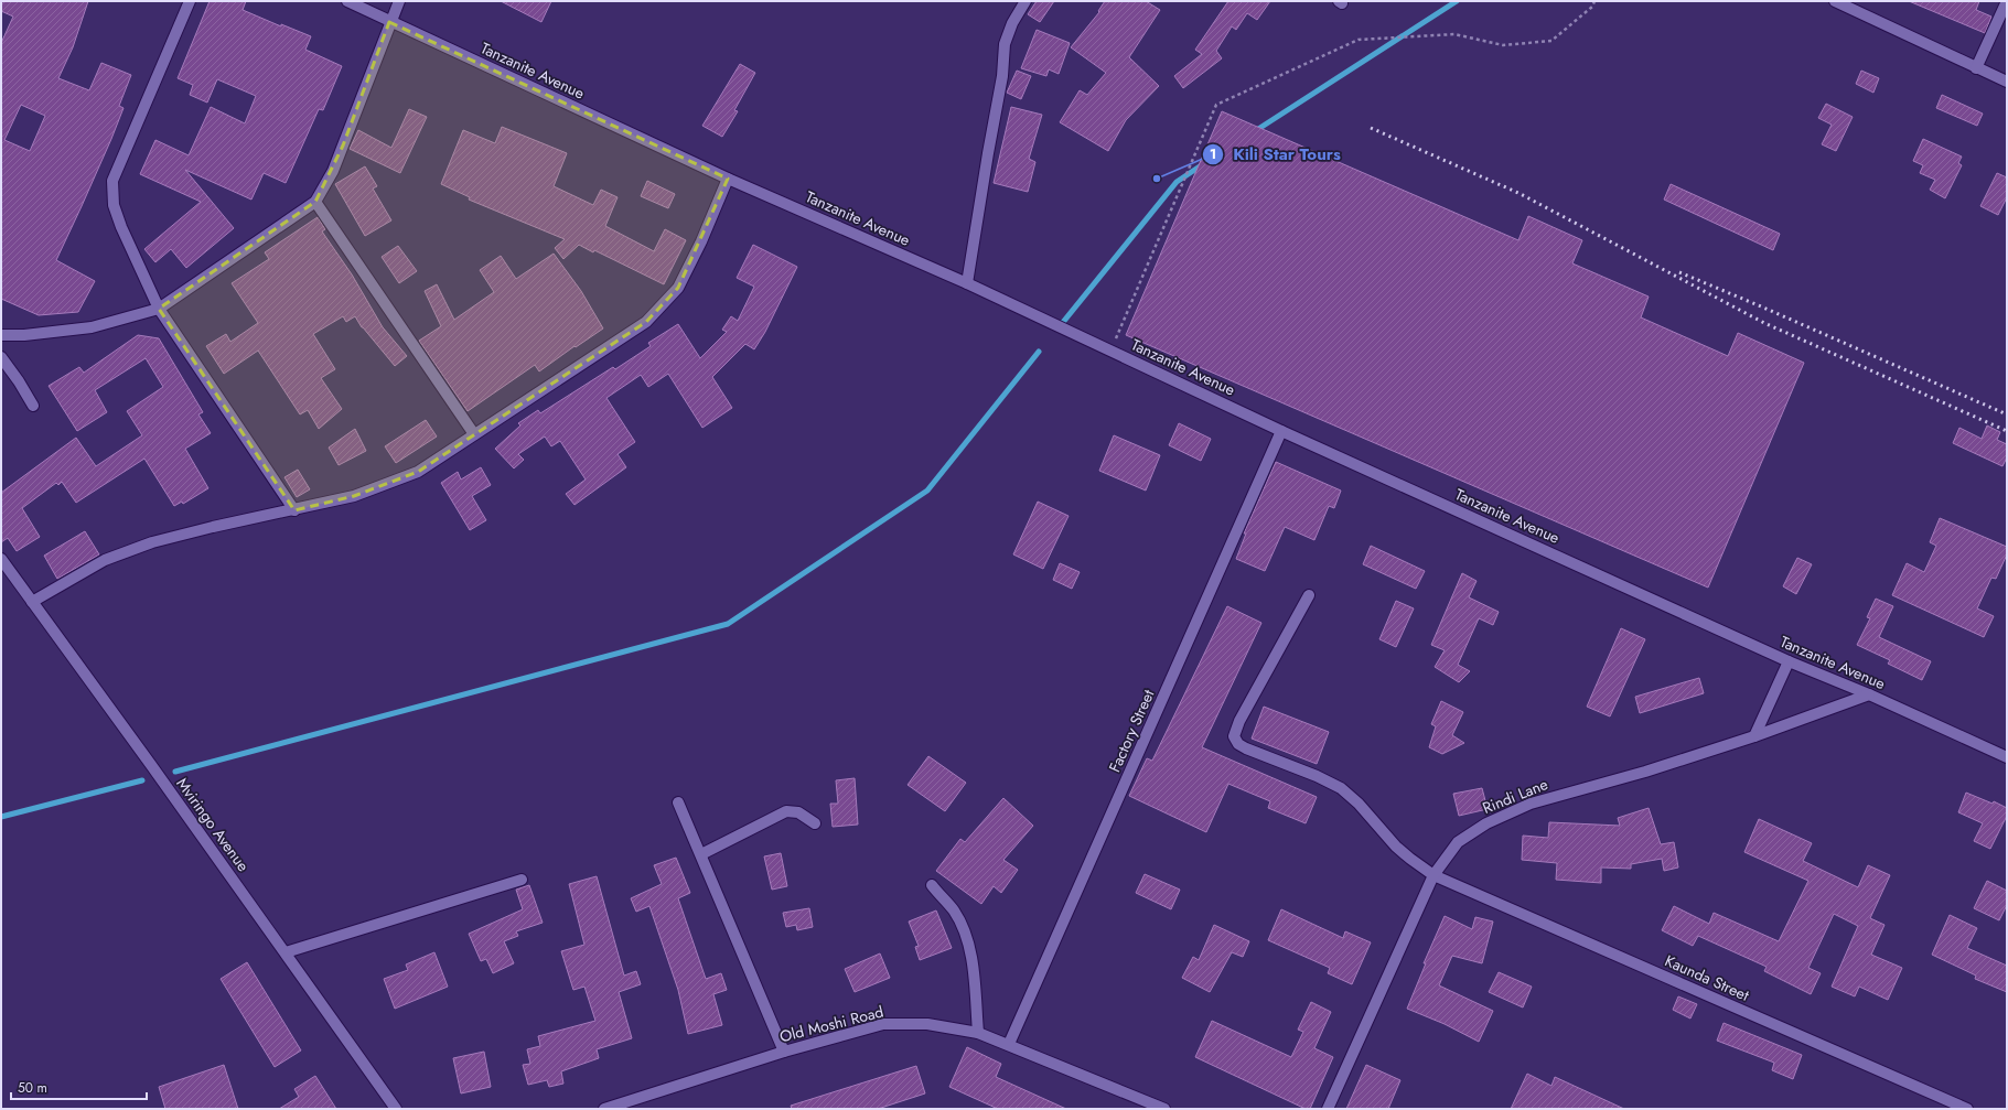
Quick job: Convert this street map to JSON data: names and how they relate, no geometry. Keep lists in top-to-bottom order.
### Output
{
  "streets": {
    "street": [
      "Tanzanite Avenue",
      "Factory Street",
      "Rindi Lane",
      "Mviringo Avenue",
      "Kaunda Street",
      "Old Moshi Road"
    ]
  },
  "crossings": [
    ["Tanzanite Avenue", "Factory Street"],
    ["Tanzanite Avenue", "Rindi Lane"],
    ["Factory Street", "Old Moshi Road"],
    ["Rindi Lane", "Kaunda Street"]
  ],
  "places": ["Kili Star Tours"],
  "scale_bar": "50 m"
}
